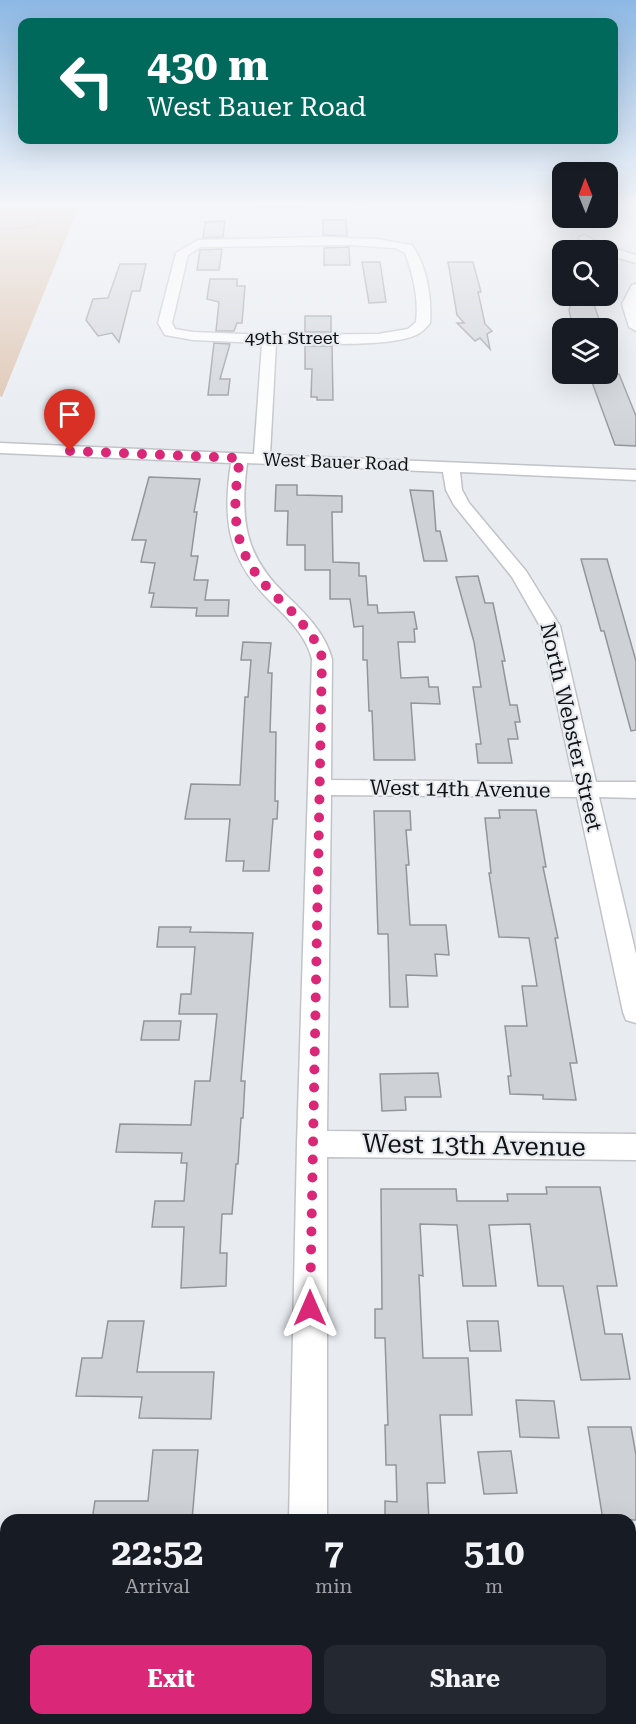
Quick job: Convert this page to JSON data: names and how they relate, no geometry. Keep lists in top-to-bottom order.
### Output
{
  "streets": {
    "street": [
      "49th Street",
      "West Bauer Road",
      "North Webster Street",
      "West 14th Avenue",
      "West 13th Avenue"
    ]
  },
  "crossings": [
    ["West Bauer Road", "North Webster Street"],
    ["North Webster Street", "West 14th Avenue"]
  ],
  "north": "top",
  "page": {
    "turn": ["430 m", "West Bauer Road"],
    "eta": [
      "22:52",
      "Arrival",
      "7",
      "min",
      "510",
      "m"
    ],
    "buttons": ["Exit", "Share"]
  }
}
